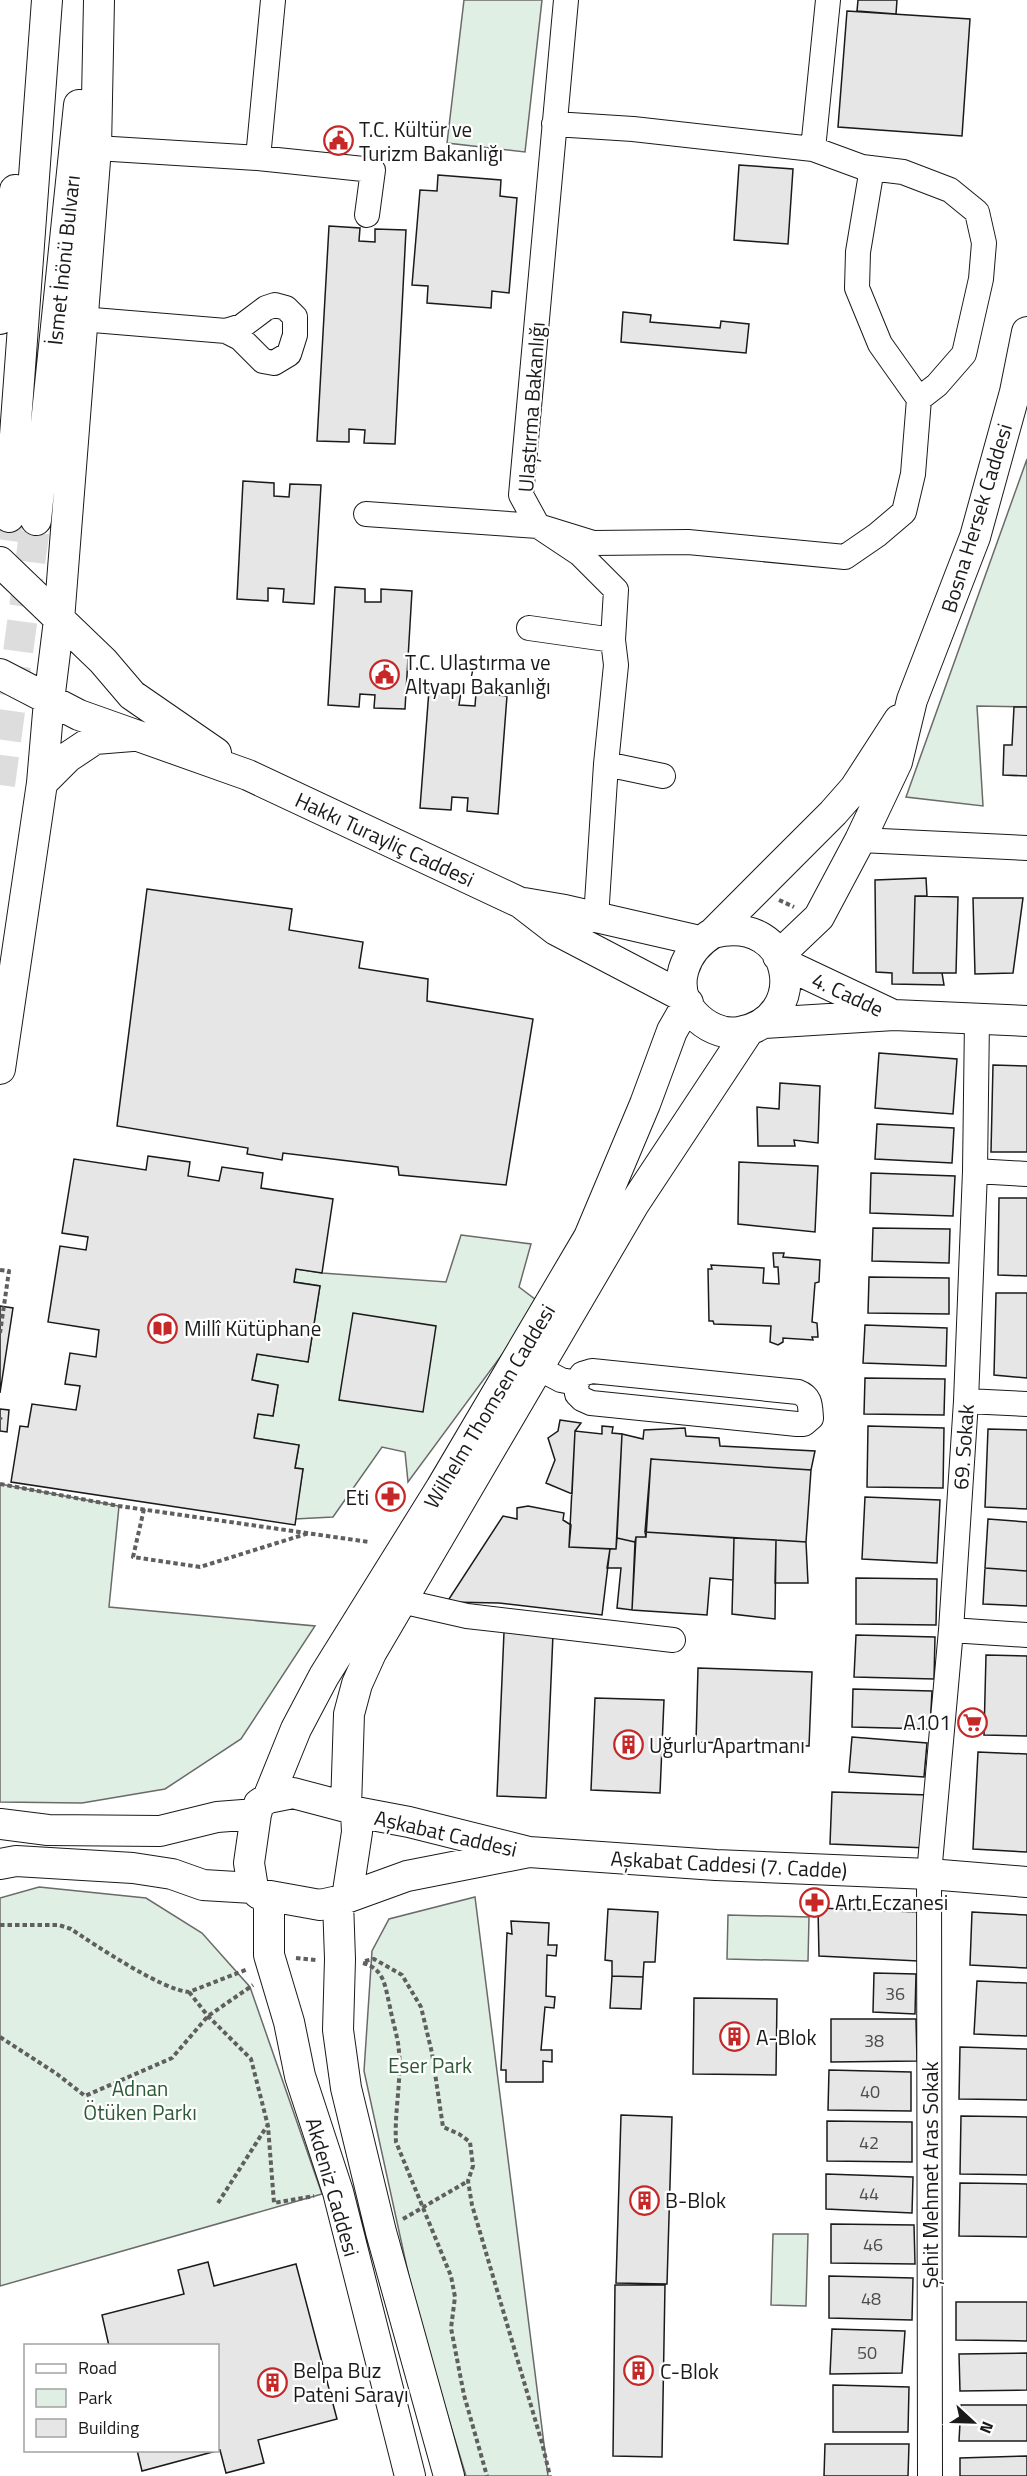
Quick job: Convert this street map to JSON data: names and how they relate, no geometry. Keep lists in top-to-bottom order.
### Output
{
  "streets": {
    "main road": [
      "İsmet İnönü Bulvarı",
      "Bosna Hersek Caddesi",
      "Hakkı Turayliç Caddesi",
      "4. Cadde",
      "Wilhelm Thomsen Caddesi",
      "Aşkabat Caddesi",
      "Aşkabat Caddesi (7. Cadde)",
      "Akdeniz Caddesi"
    ],
    "street": ["Ulaştırma Bakanlığı", "69. Sokak", "Şehit Mehmet Aras Sokak"]
  },
  "crossings": [
    ["Ulaştırma Bakanlığı", "Hakkı Turayliç Caddesi"],
    ["Hakkı Turayliç Caddesi", "4. Cadde"],
    ["Hakkı Turayliç Caddesi", "Wilhelm Thomsen Caddesi"],
    ["4. Cadde", "Wilhelm Thomsen Caddesi"],
    ["Wilhelm Thomsen Caddesi", "Aşkabat Caddesi"],
    ["Wilhelm Thomsen Caddesi", "Akdeniz Caddesi"],
    ["69. Sokak", "Aşkabat Caddesi (7. Cadde)"],
    ["69. Sokak", "Şehit Mehmet Aras Sokak"],
    ["Aşkabat Caddesi", "Aşkabat Caddesi (7. Cadde)"],
    ["Aşkabat Caddesi", "Akdeniz Caddesi"],
    ["Aşkabat Caddesi (7. Cadde)", "Şehit Mehmet Aras Sokak"]
  ],
  "parks": ["Eser Park", "Adnan Ötüken Parkı"],
  "places": {
    "public building": ["T.C. Kültür ve Turizm Bakanlığı", "T.C. Ulaştırma ve Altyapı Bakanlığı"],
    "library": ["Millî Kütüphane"],
    "pharmacy": ["Eti", "Artı Eczanesi"],
    "supermarket": ["A101"],
    "building": [
      "Uğurlu Apartmanı",
      "A-Blok",
      "B-Blok",
      "C-Blok",
      "Belpa Buz Pateni Sarayı"
    ]
  },
  "house_numbers": [
    "36",
    "38",
    "40",
    "42",
    "44",
    "46",
    "48",
    "50"
  ],
  "legend": ["Road", "Park", "Building"],
  "north": "right"
}
